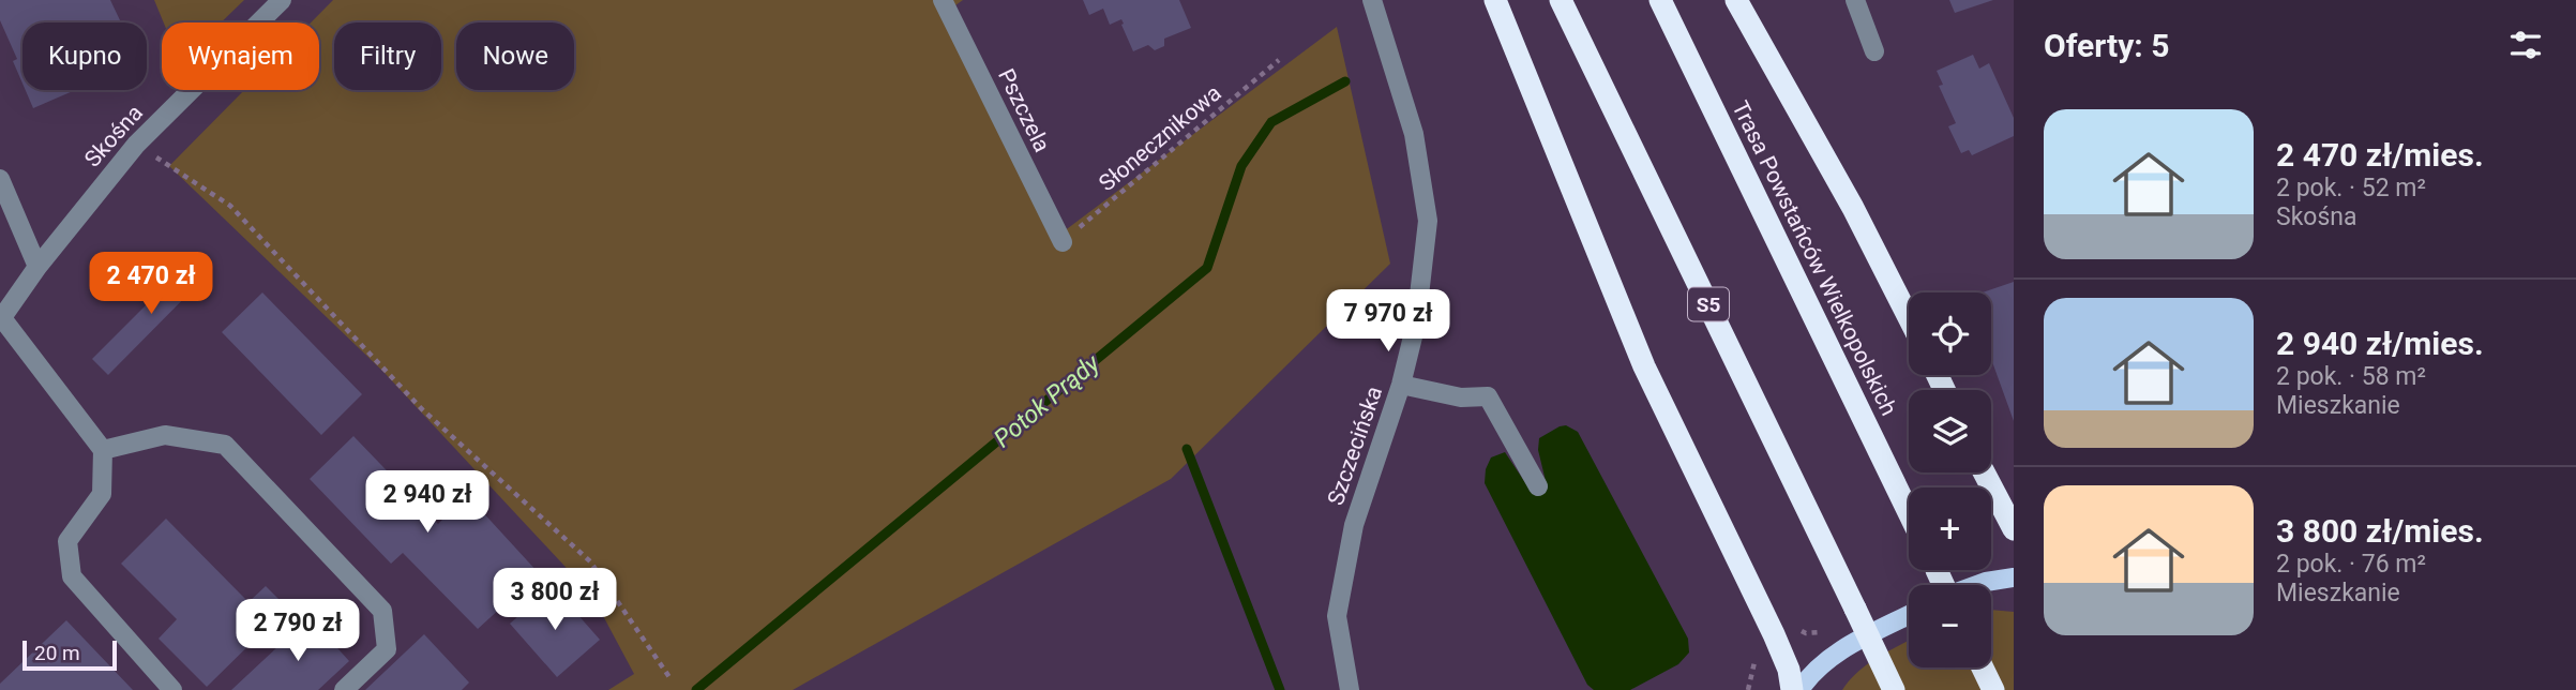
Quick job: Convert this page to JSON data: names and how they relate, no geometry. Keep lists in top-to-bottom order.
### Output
{
  "streets": {
    "highway": ["Trasa Powstańców Wielkopolskich", "S5"],
    "street": ["Pszczela", "Skośna", "Szczecińska"],
    "path": ["Słonecznikowa"]
  },
  "crossings": [
    ["Pszczela", "Słonecznikowa"]
  ],
  "water": ["Potok Prądy"],
  "scale_bar": "20 m",
  "page": {
    "heading": "Oferty: 5",
    "chip": [
      "Kupno",
      "Wynajem",
      "Filtry",
      "Nowe"
    ],
    "list": [
      {
        "name": "2 470 zł/mies.",
        "note": "2 pok. · 52 m² · Skośna"
      },
      {
        "name": "2 940 zł/mies.",
        "note": "2 pok. · 58 m² · Mieszkanie"
      },
      {
        "name": "3 800 zł/mies.",
        "note": "2 pok. · 76 m² · Mieszkanie"
      }
    ],
    "price": [
      "2 470 zł",
      "7 970 zł",
      "2 940 zł",
      "3 800 zł",
      "2 790 zł"
    ],
    "map_buttons": ["+", "−"],
    "scale": "20 m"
  }
}
